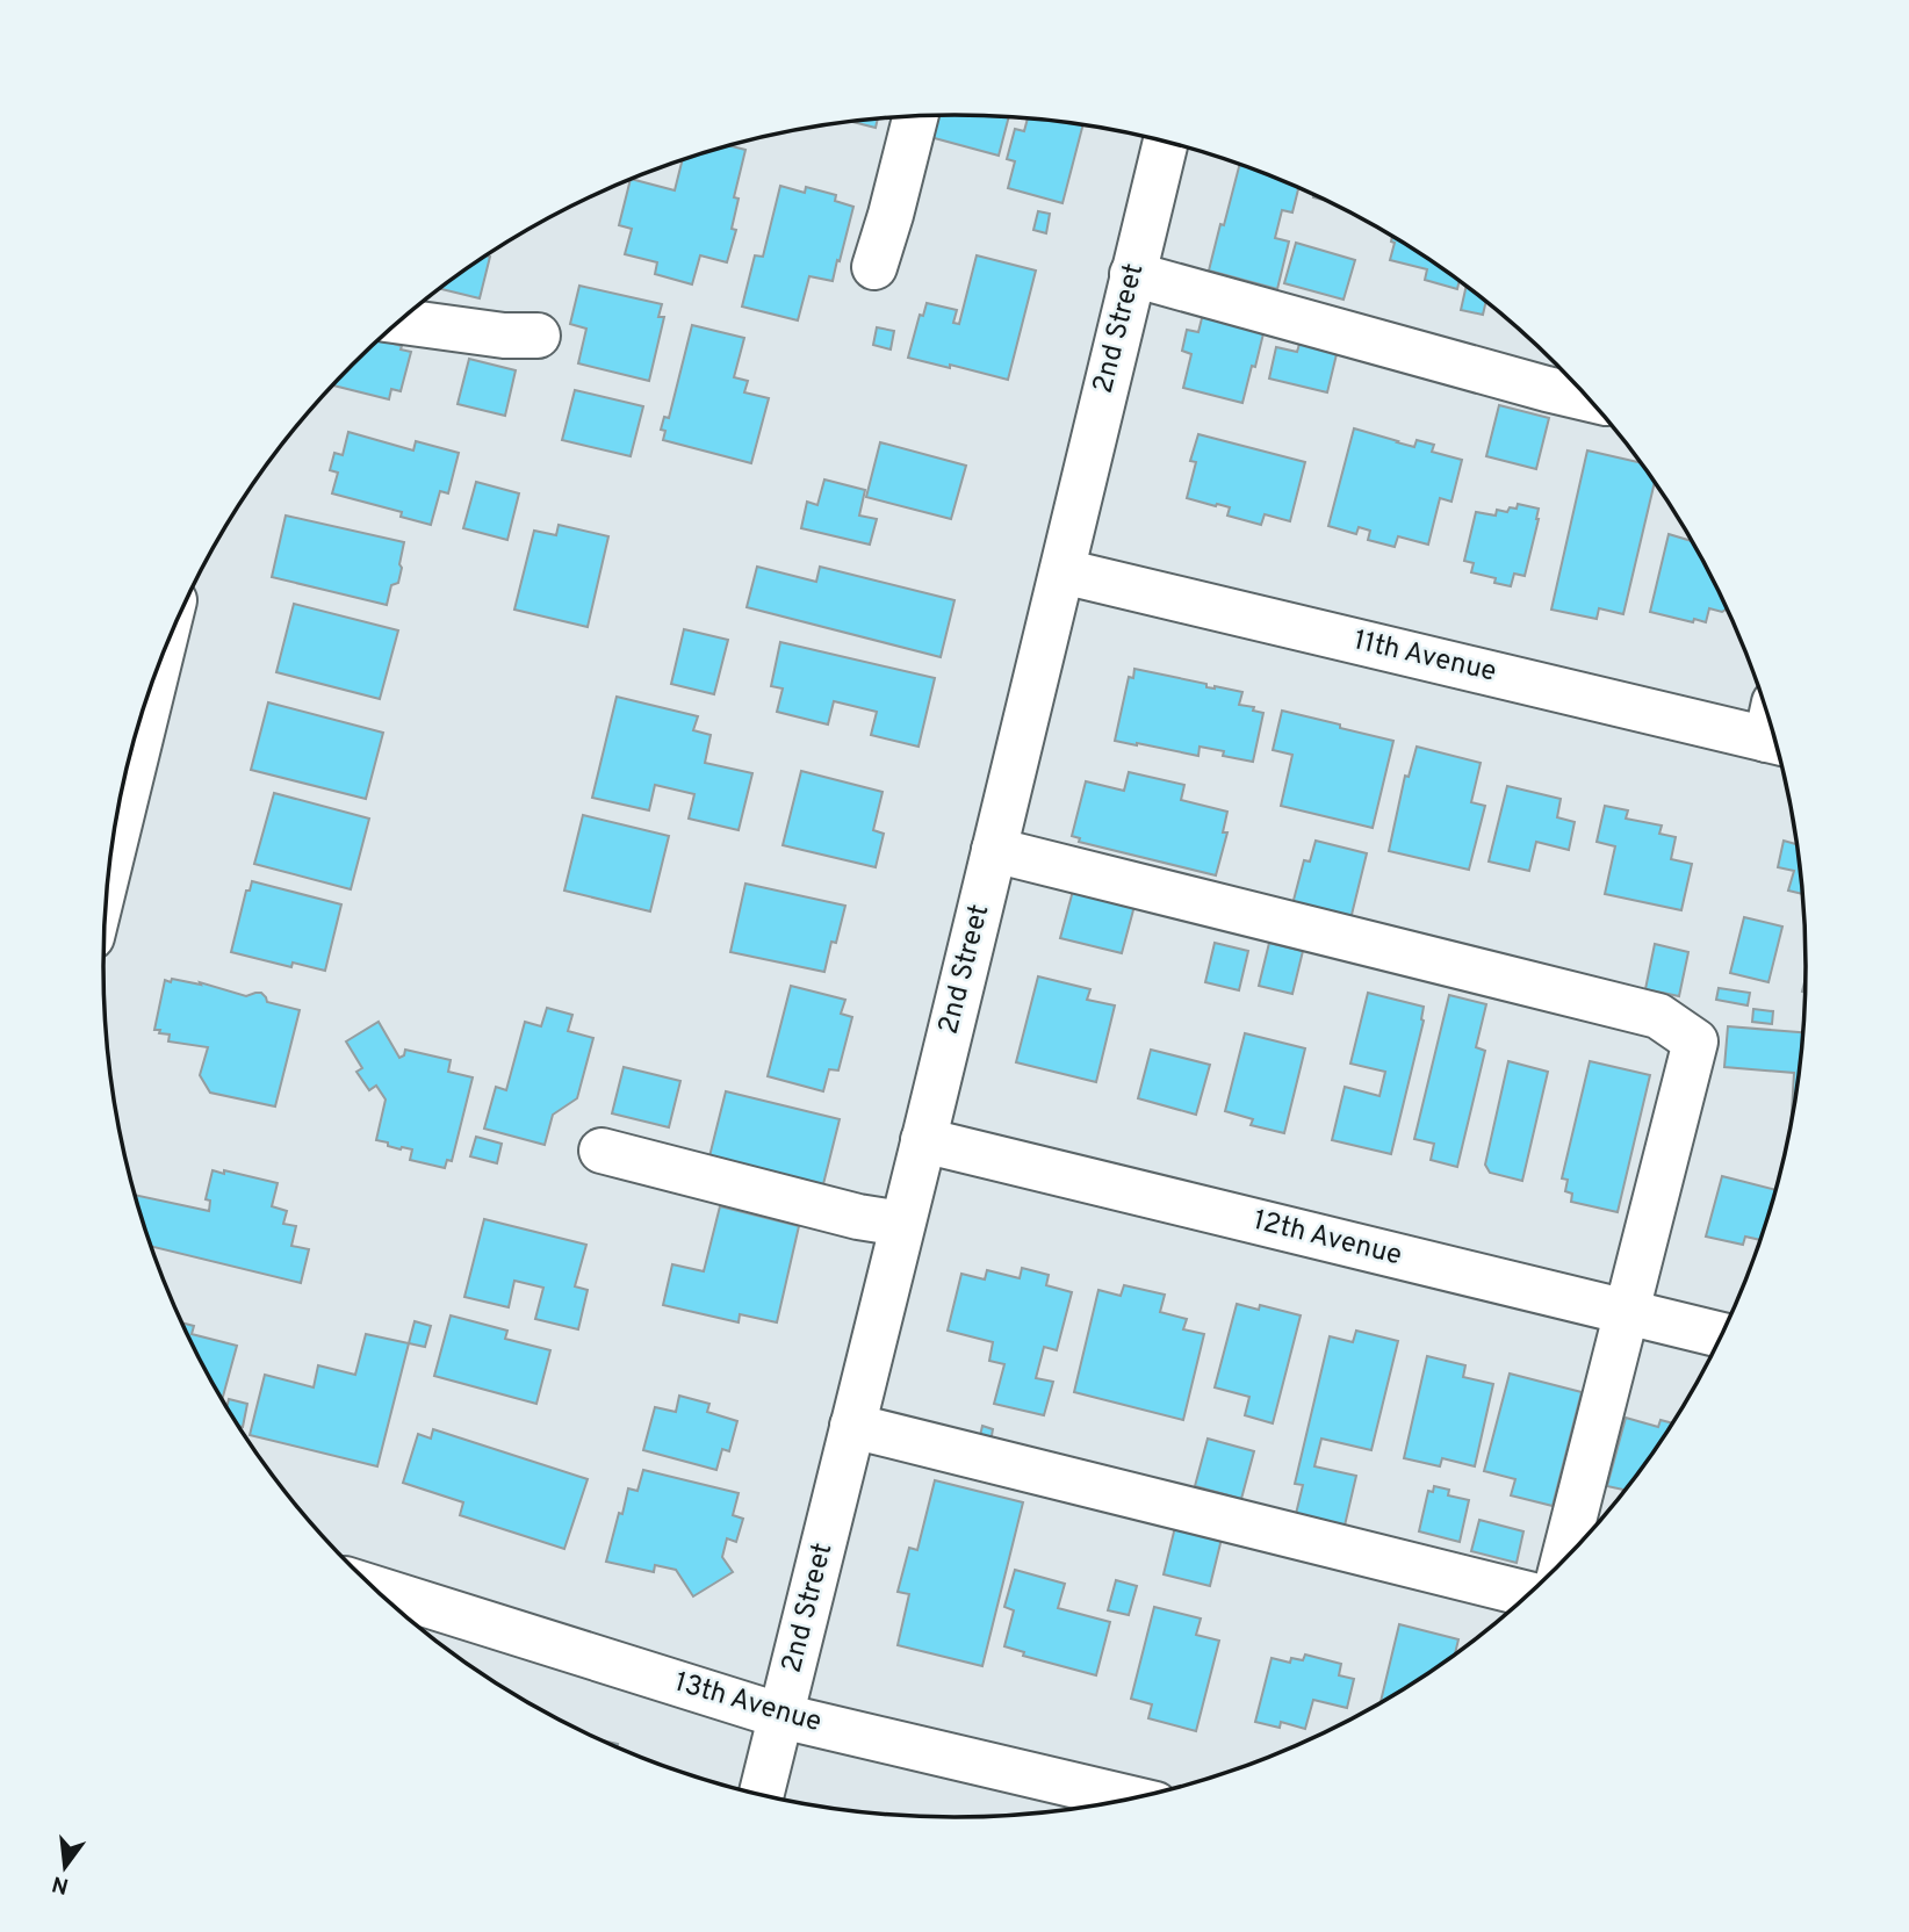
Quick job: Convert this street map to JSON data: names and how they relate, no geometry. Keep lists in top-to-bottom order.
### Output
{
  "streets": {
    "street": [
      "2nd Street",
      "11th Avenue",
      "12th Avenue",
      "13th Avenue"
    ]
  },
  "crossings": [
    ["2nd Street", "11th Avenue"],
    ["2nd Street", "12th Avenue"],
    ["2nd Street", "13th Avenue"]
  ],
  "north": "bottom"
}
